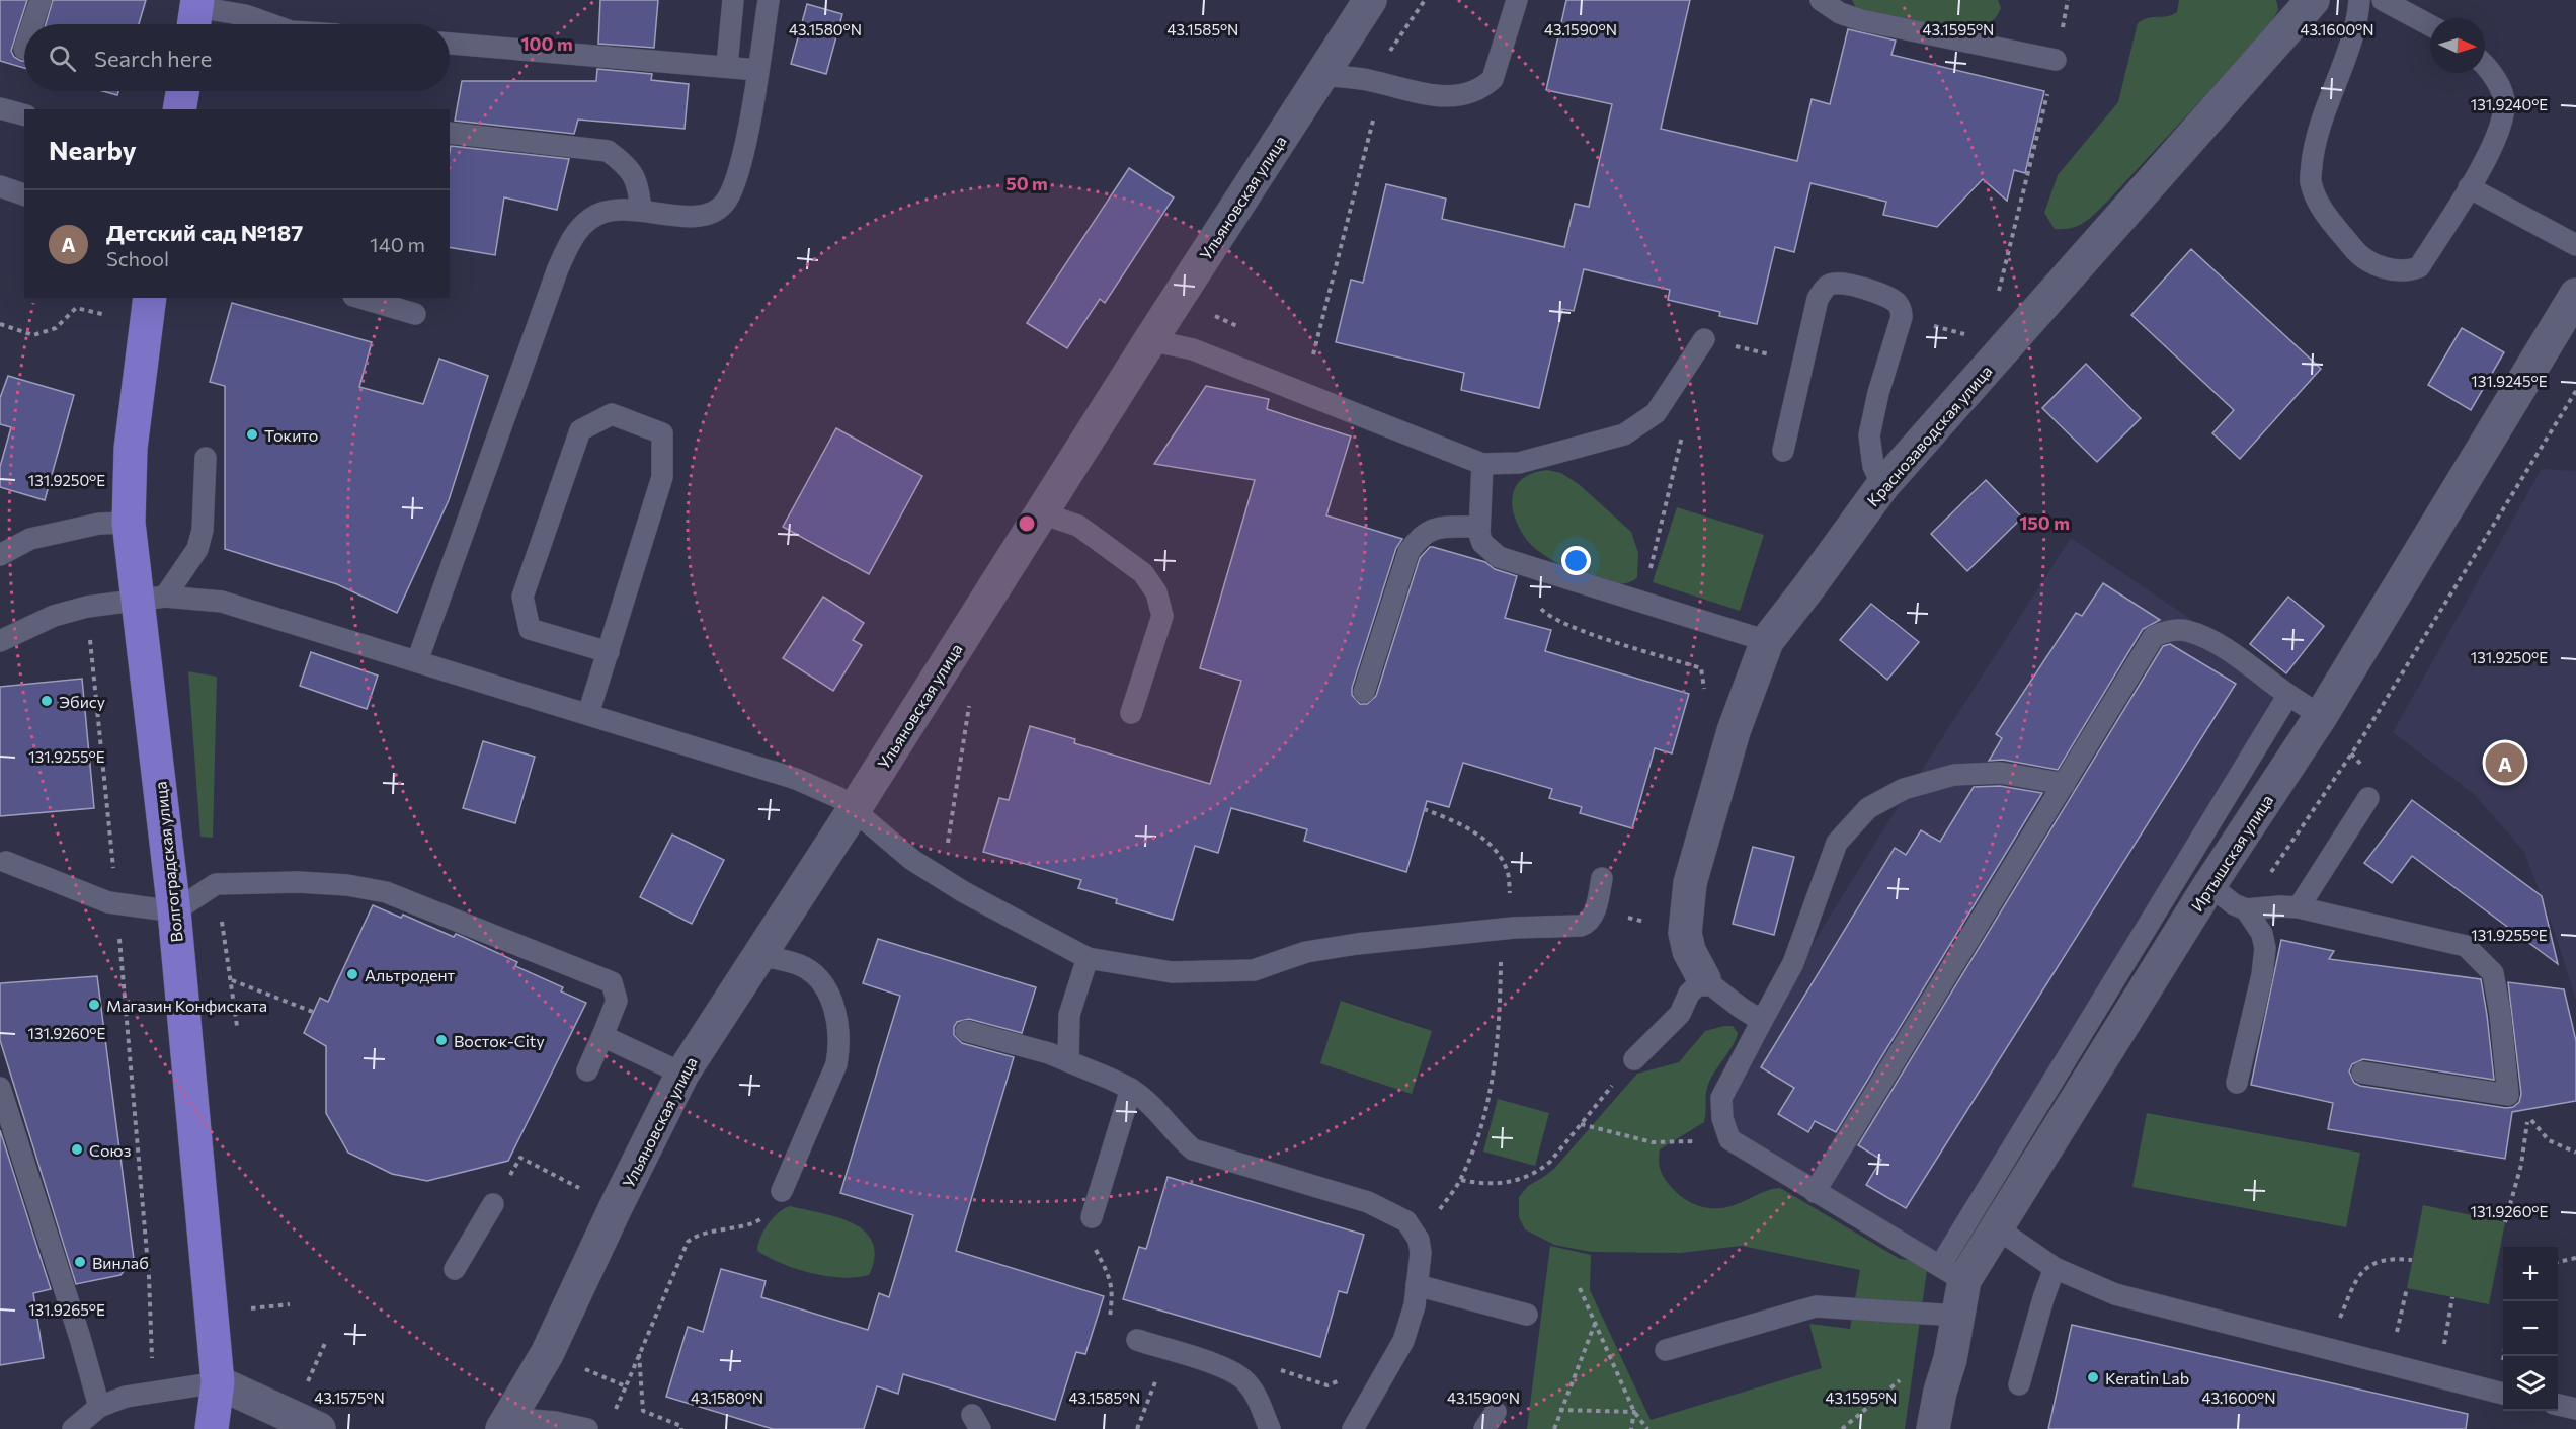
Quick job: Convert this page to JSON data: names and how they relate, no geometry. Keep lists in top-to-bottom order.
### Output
{
  "streets": {
    "main road": ["Волгоградская улица"],
    "street": ["Ульяновская улица", "Краснозаводская улица", "Иртышская улица"]
  },
  "places": [
    "Токито",
    "Эбису",
    "Альтродент",
    "Магазин Конфиската",
    "Восток-City",
    "Союз",
    "Винлаб",
    "Keratin Lab"
  ],
  "north": "right",
  "page": {
    "search": "Search here",
    "heading": "Nearby",
    "list": [
      {
        "mark": "A",
        "name": "Детский сад №187",
        "note": "School",
        "value": "140 m"
      }
    ],
    "pins": "A",
    "map_buttons": ["+", "−"]
  },
  "coordinates": [
    "43.1580°N",
    "43.1585°N",
    "43.1590°N",
    "43.1595°N",
    "43.1600°N",
    "131.9240°E",
    "131.9245°E",
    "131.9250°E",
    "131.9255°E",
    "131.9260°E",
    "131.9265°E",
    "43.1575°N"
  ],
  "rings": ["100 m", "50 m", "150 m"]
}
